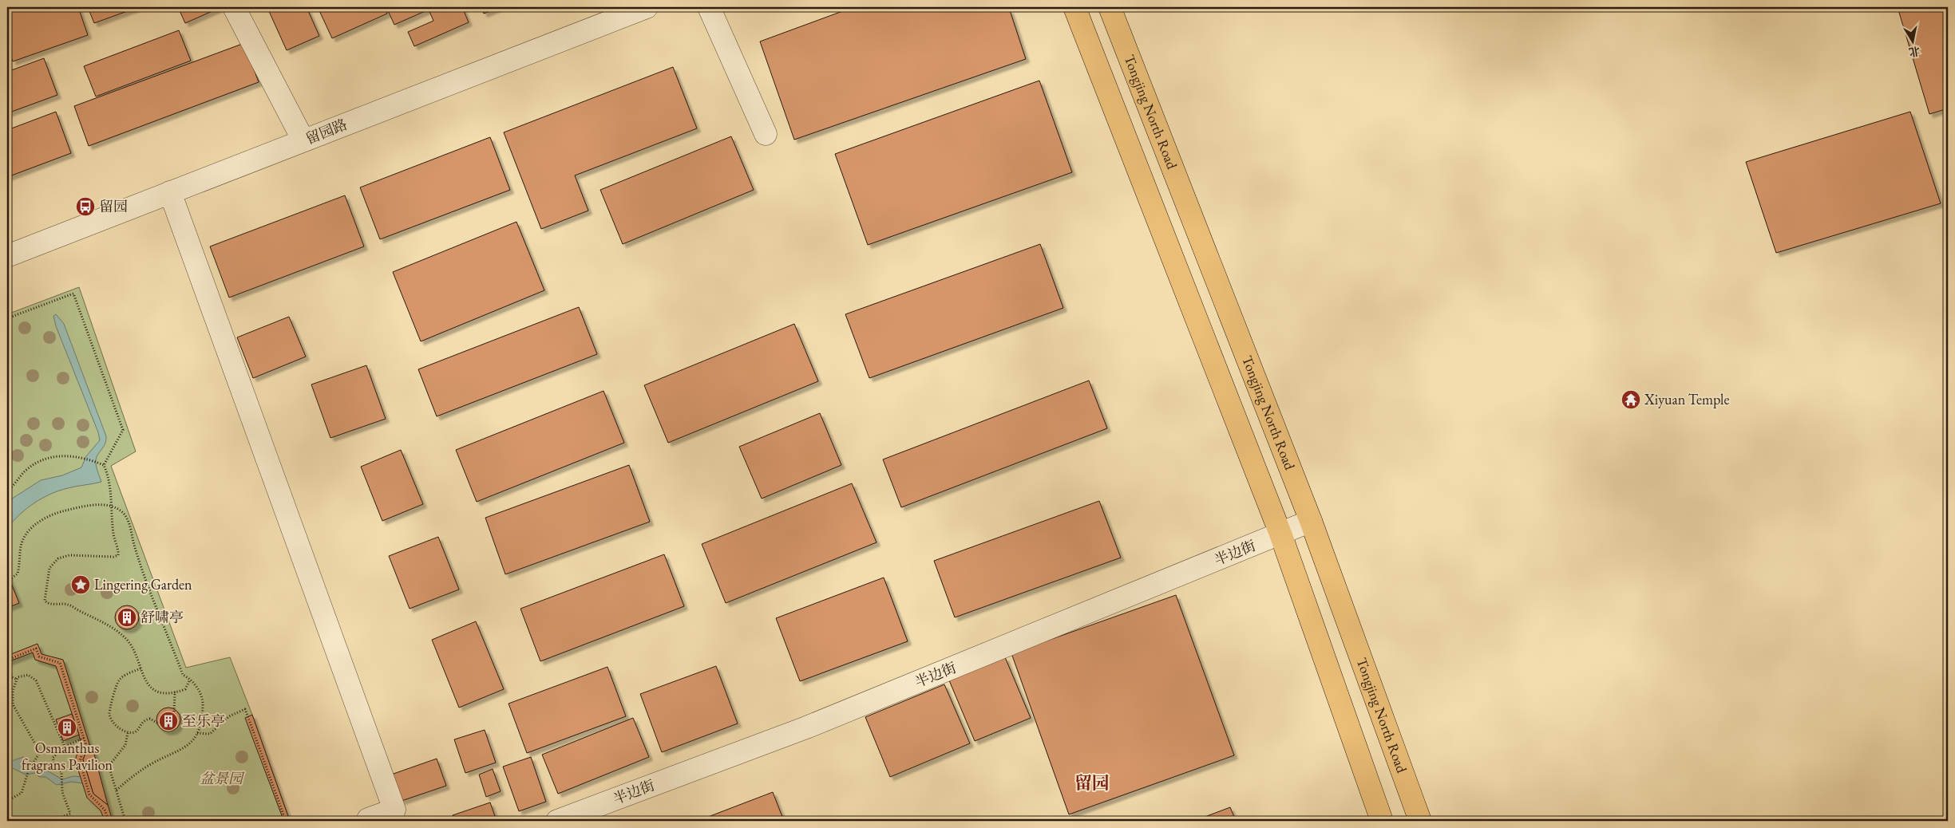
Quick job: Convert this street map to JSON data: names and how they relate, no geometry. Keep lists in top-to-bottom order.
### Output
{
  "streets": {
    "main road": ["Tongjing North Road"],
    "street": ["留园路", "半边街"]
  },
  "crossings": [
    ["Tongjing North Road", "半边街"]
  ],
  "districts": ["留园"],
  "parks": ["盆景园"],
  "places": {
    "bus stop": ["留园"],
    "temple": ["Xiyuan Temple"],
    "place": ["Lingering Garden"],
    "building": ["舒啸亭", "至乐亭", "Osmanthus fragrans Pavilion"]
  },
  "north": "bottom"
}
